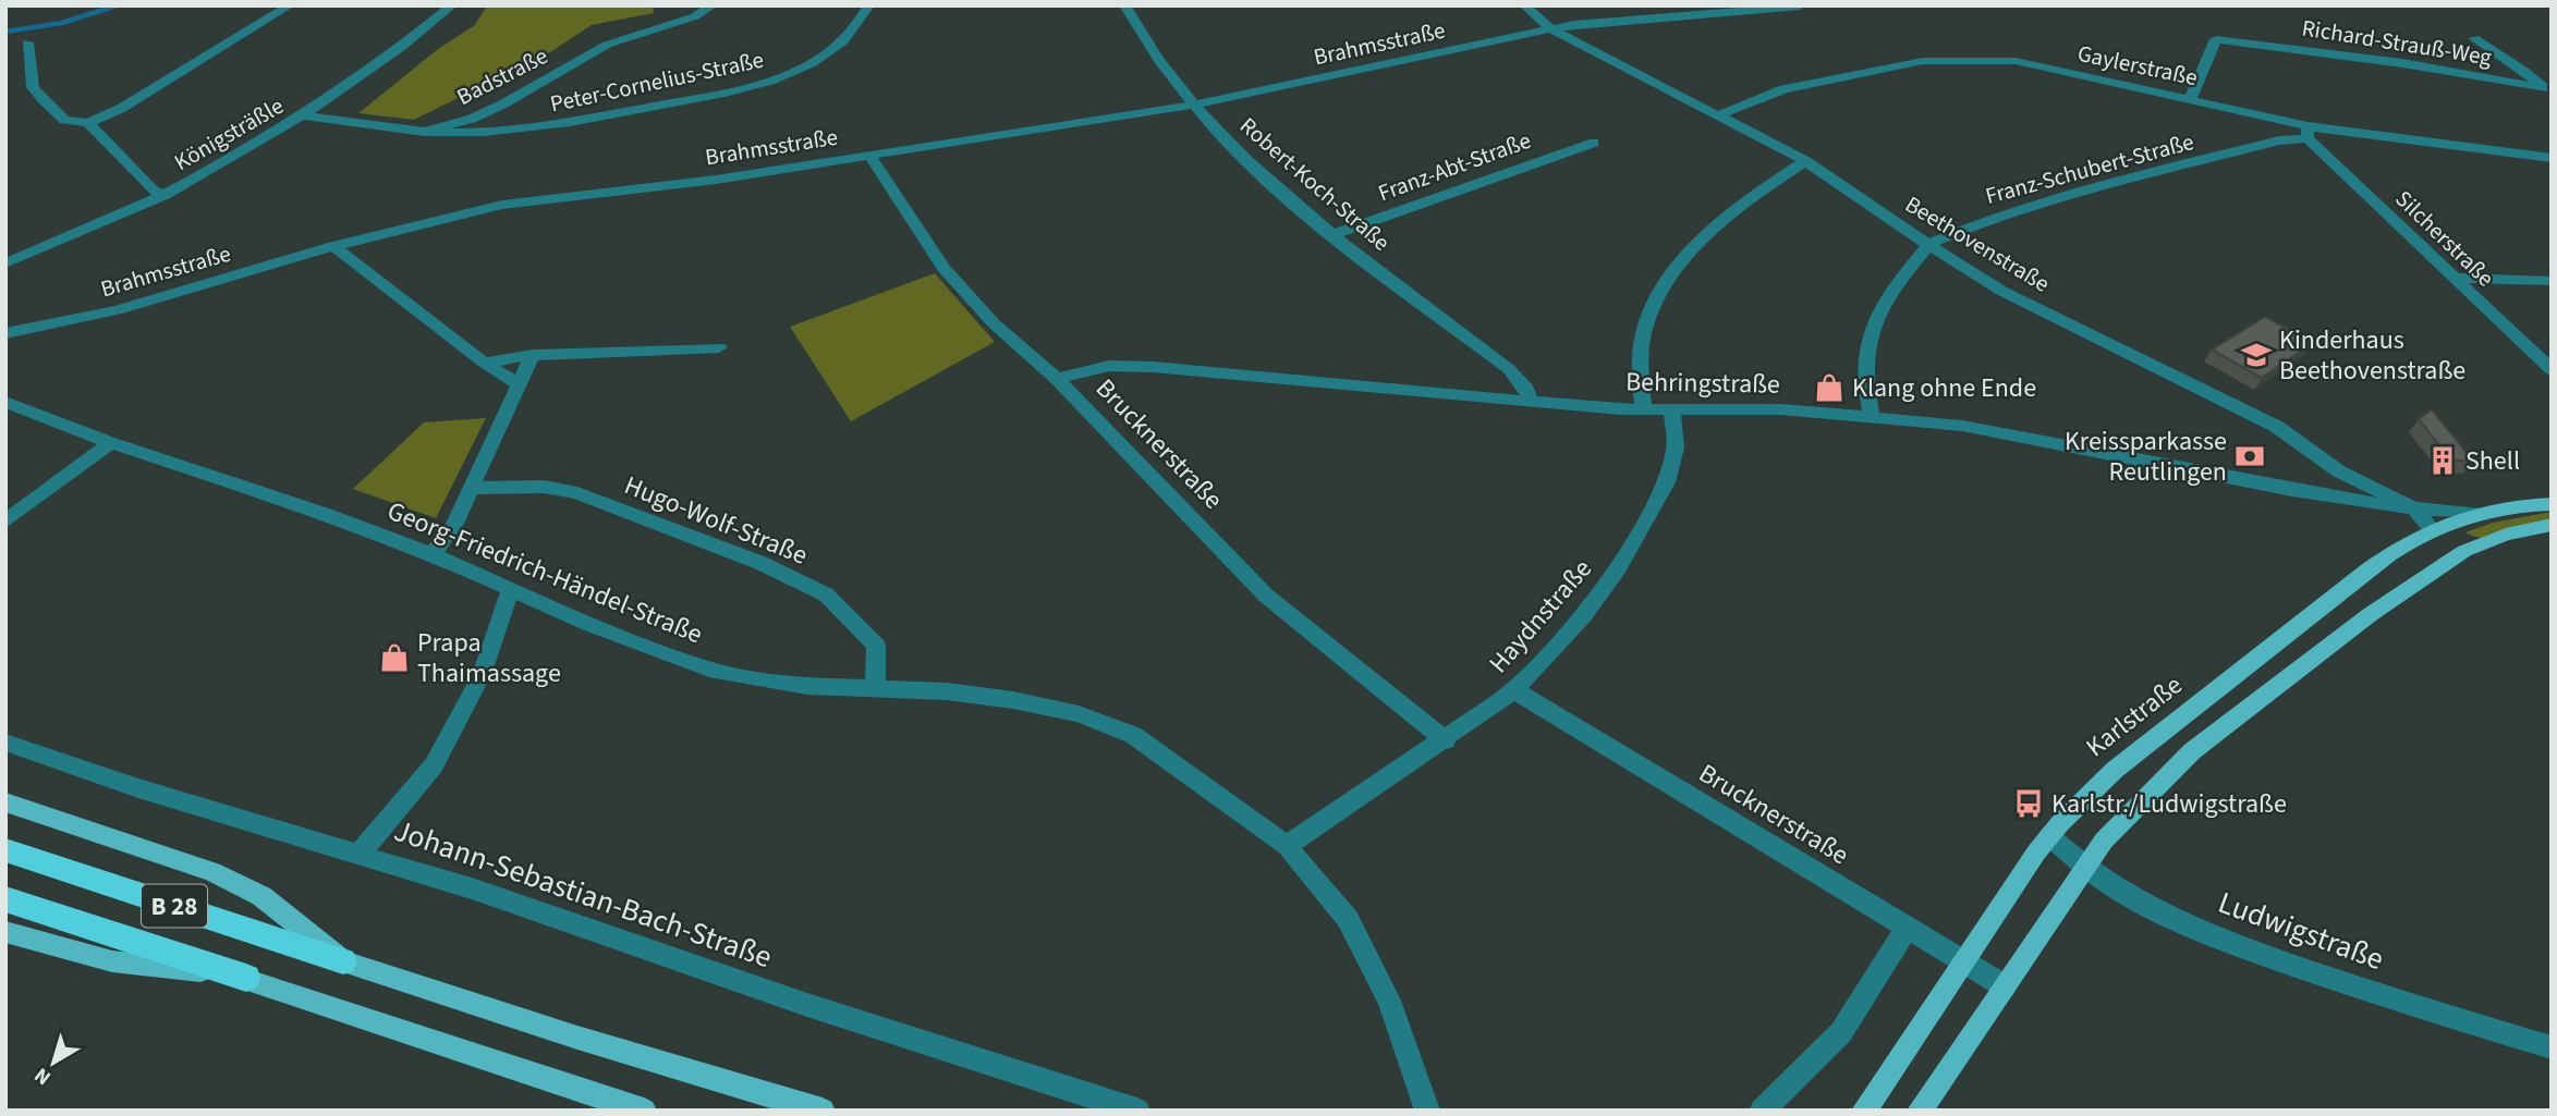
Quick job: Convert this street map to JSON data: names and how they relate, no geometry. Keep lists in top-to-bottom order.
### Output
{
  "streets": {
    "highway": ["B 28"],
    "main road": ["Karlstraße"],
    "street": [
      "Richard-Strauß-Weg",
      "Brahmsstraße",
      "Gaylerstraße",
      "Badstraße",
      "Peter-Cornelius-Straße",
      "Königsträßle",
      "Franz-Abt-Straße",
      "Franz-Schubert-Straße",
      "Robert-Koch-Straße",
      "Silcherstraße",
      "Beethovenstraße",
      "Behringstraße",
      "Brucknerstraße",
      "Hugo-Wolf-Straße",
      "Georg-Friedrich-Händel-Straße",
      "Haydnstraße",
      "Johann-Sebastian-Bach-Straße",
      "Ludwigstraße"
    ]
  },
  "crossings": [
    ["Richard-Strauß-Weg", "Gaylerstraße"],
    ["Brahmsstraße", "Robert-Koch-Straße"],
    ["Brahmsstraße", "Beethovenstraße"],
    ["Brahmsstraße", "Brucknerstraße"],
    ["Gaylerstraße", "Franz-Schubert-Straße"],
    ["Gaylerstraße", "Silcherstraße"],
    ["Gaylerstraße", "Beethovenstraße"],
    ["Badstraße", "Peter-Cornelius-Straße"],
    ["Badstraße", "Königsträßle"],
    ["Franz-Abt-Straße", "Robert-Koch-Straße"],
    ["Franz-Schubert-Straße", "Silcherstraße"],
    ["Franz-Schubert-Straße", "Beethovenstraße"],
    ["Franz-Schubert-Straße", "Behringstraße"],
    ["Robert-Koch-Straße", "Behringstraße"],
    ["Beethovenstraße", "Behringstraße"],
    ["Behringstraße", "Brucknerstraße"],
    ["Behringstraße", "Haydnstraße"],
    ["Behringstraße", "Karlstraße"],
    ["Brucknerstraße", "Haydnstraße"],
    ["Brucknerstraße", "Karlstraße"],
    ["Hugo-Wolf-Straße", "Georg-Friedrich-Händel-Straße"],
    ["Georg-Friedrich-Händel-Straße", "Haydnstraße"],
    ["Karlstraße", "Ludwigstraße"]
  ],
  "places": {
    "school or university": ["Kinderhaus Beethovenstraße"],
    "shop": ["Klang ohne Ende", "Prapa Thaimassage"],
    "bank": ["Kreissparkasse Reutlingen"],
    "building": ["Shell"],
    "bus stop": ["Karlstr./Ludwigstraße"]
  },
  "north": "bottom left"
}
